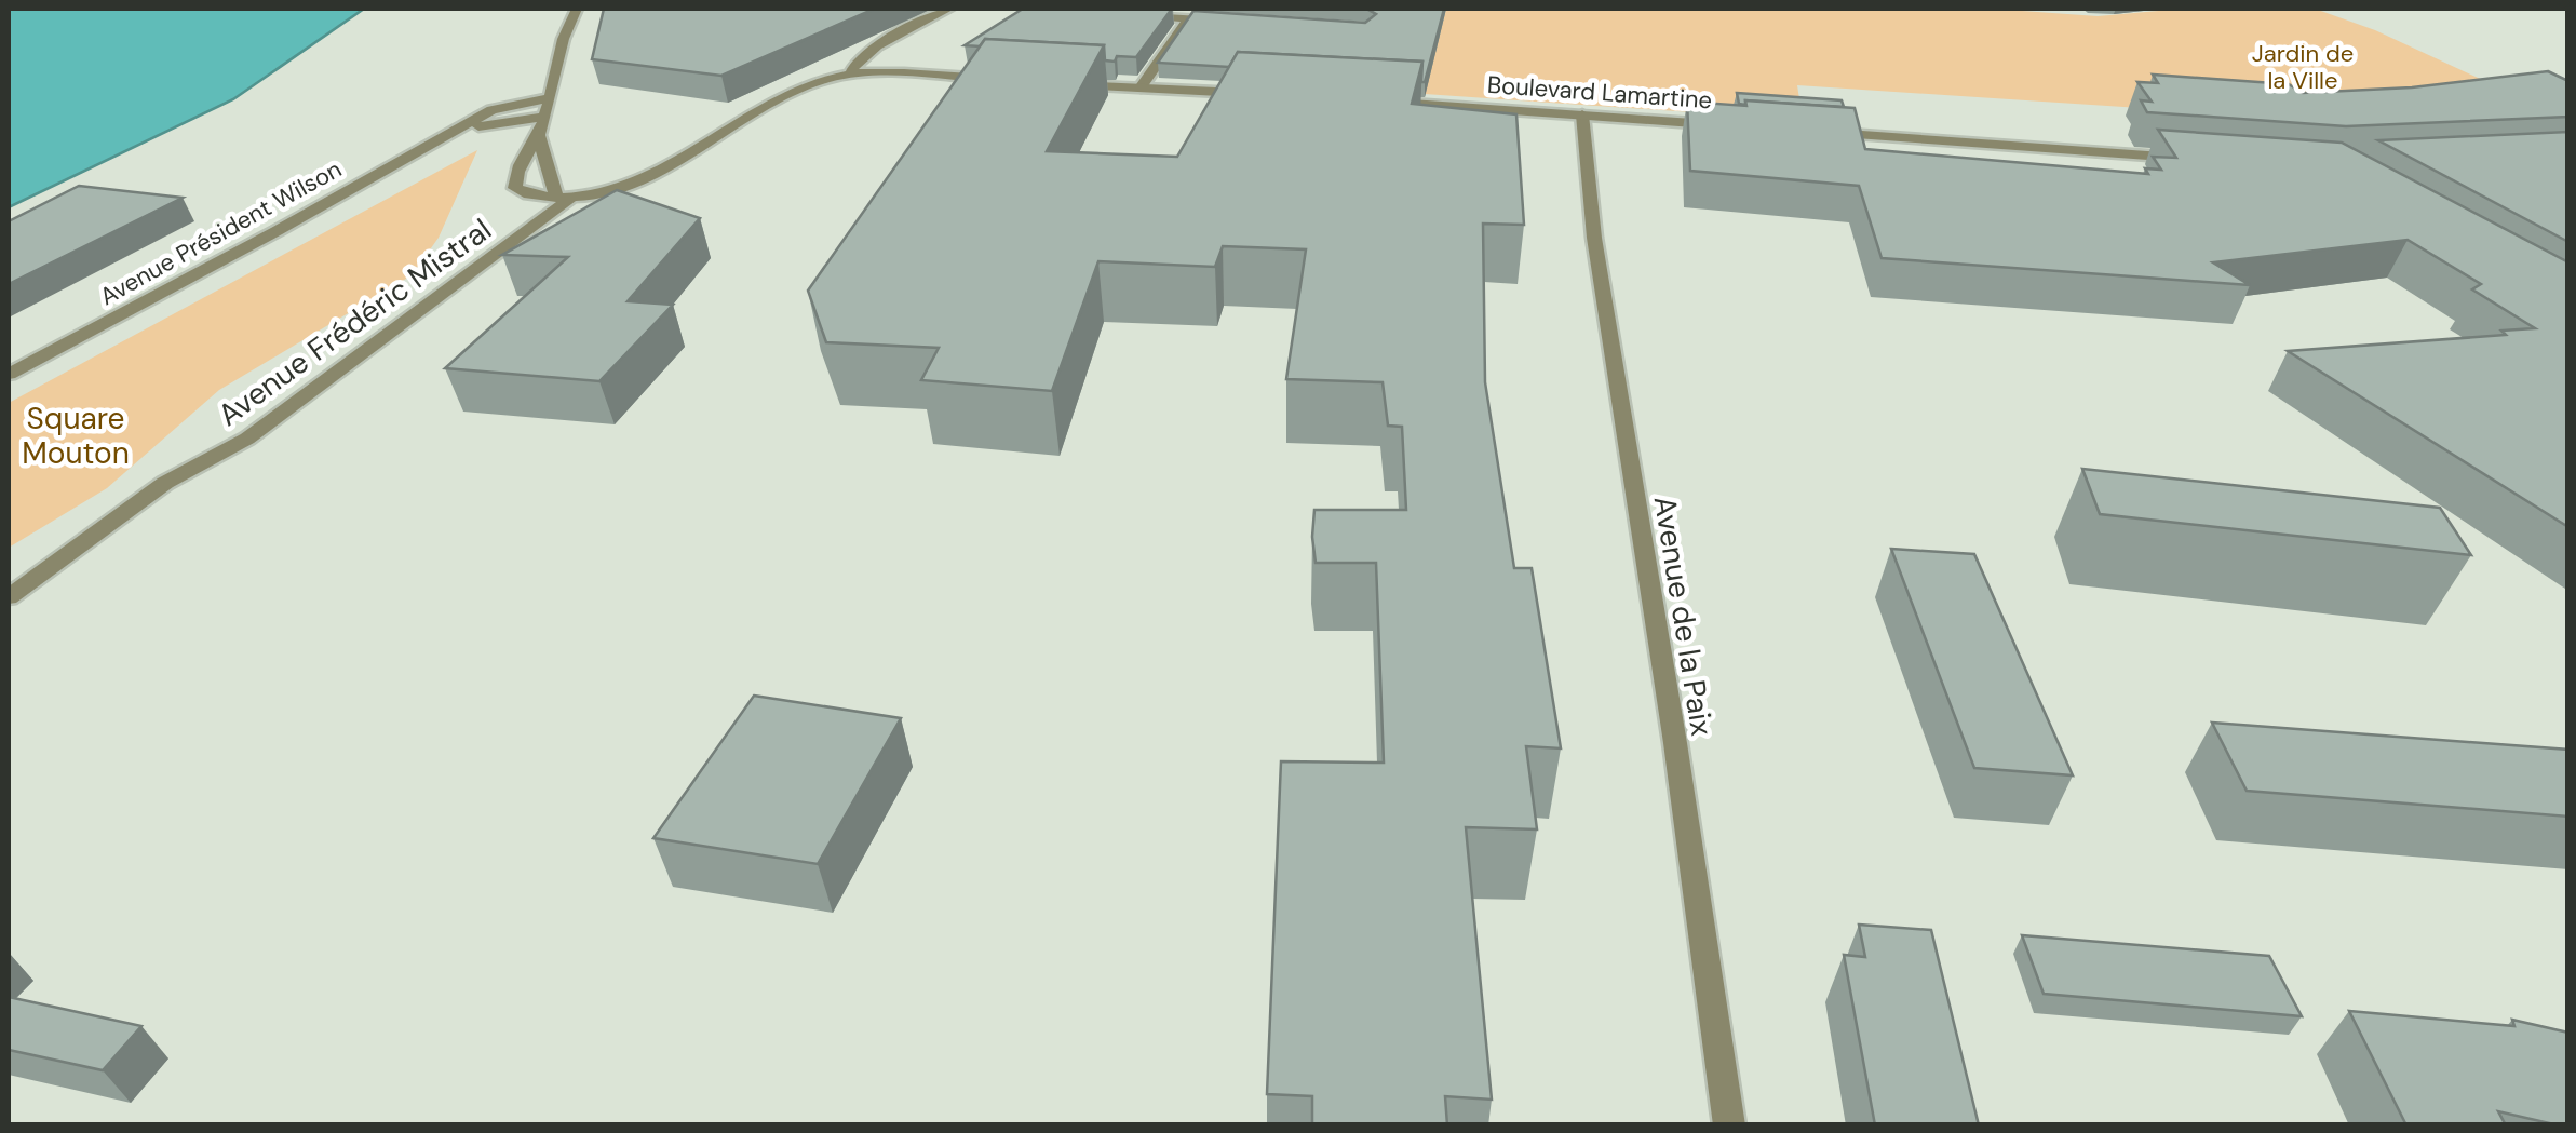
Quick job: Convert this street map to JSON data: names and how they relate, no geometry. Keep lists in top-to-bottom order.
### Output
{
  "streets": {
    "street": [
      "Boulevard Lamartine",
      "Avenue Président Wilson",
      "Avenue Frédéric Mistral",
      "Avenue de la Paix"
    ]
  },
  "crossings": [
    ["Boulevard Lamartine", "Avenue de la Paix"]
  ],
  "parks": ["Jardin de la Ville", "Square Mouton"]
}
